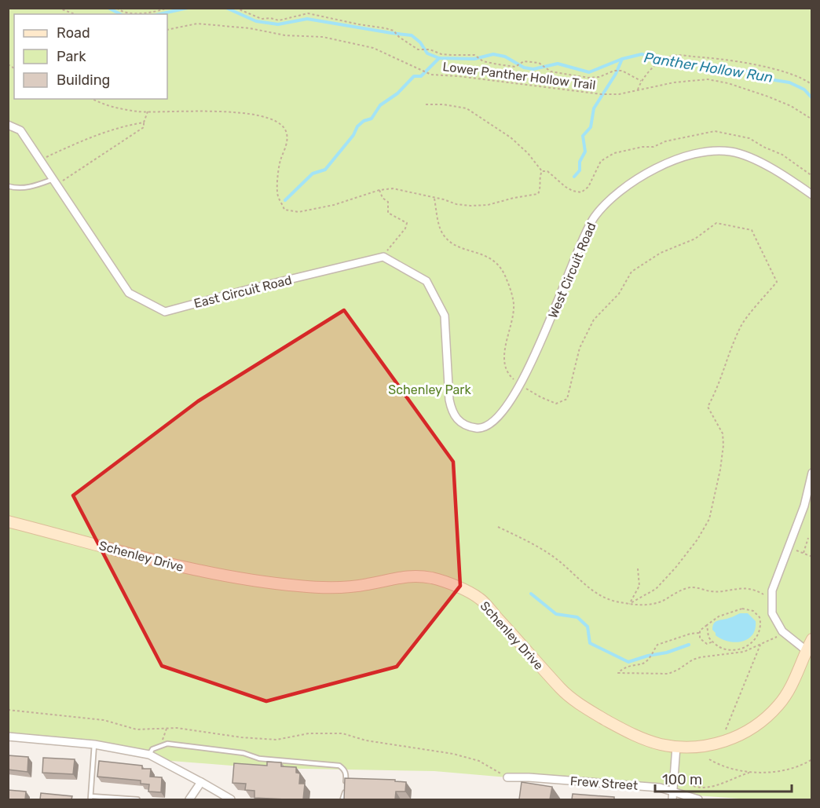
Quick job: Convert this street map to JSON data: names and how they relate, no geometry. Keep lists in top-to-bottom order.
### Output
{
  "streets": {
    "street": [
      "West Circuit Road",
      "East Circuit Road",
      "Schenley Drive",
      "Frew Street"
    ],
    "path": ["Lower Panther Hollow Trail"]
  },
  "crossings": [
    ["West Circuit Road", "East Circuit Road"]
  ],
  "water": ["Panther Hollow Run"],
  "parks": ["Schenley Park"],
  "legend": ["Road", "Park", "Building"],
  "scale_bar": "100 m"
}
